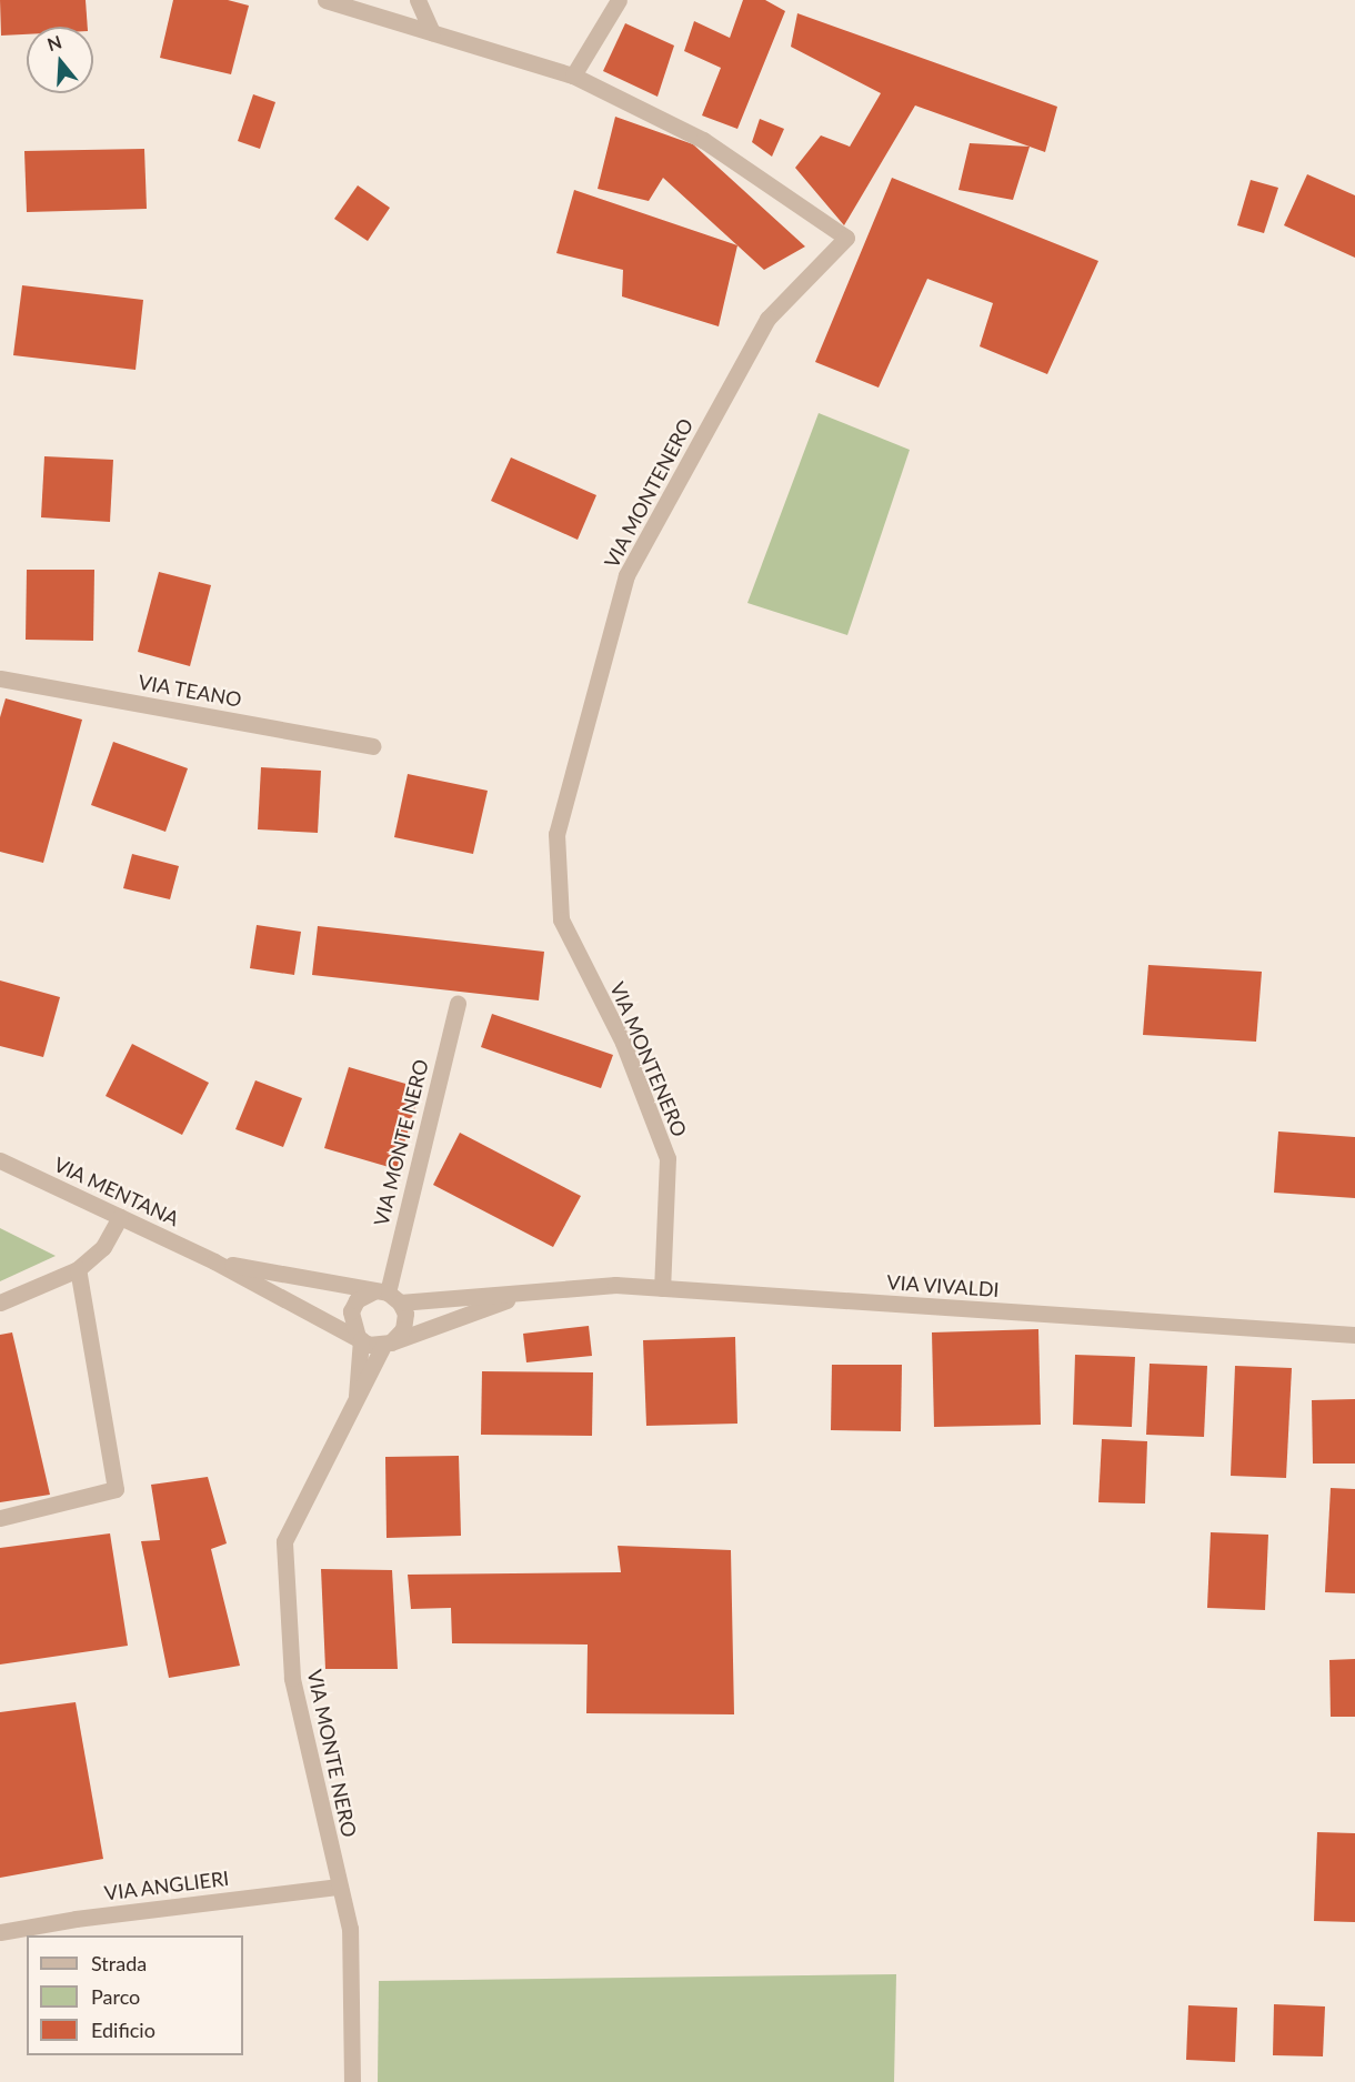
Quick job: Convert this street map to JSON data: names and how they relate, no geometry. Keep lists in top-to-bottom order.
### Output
{
  "streets": {
    "street": [
      "VIA MONTENERO",
      "VIA TEANO",
      "VIA MONTE NERO",
      "VIA MENTANA",
      "VIA VIVALDI",
      "VIA ANGLIERI"
    ]
  },
  "crossings": [
    ["VIA MONTENERO", "VIA VIVALDI"],
    ["VIA MONTE NERO", "VIA MENTANA"],
    ["VIA MONTE NERO", "VIA VIVALDI"],
    ["VIA MONTE NERO", "VIA ANGLIERI"],
    ["VIA MENTANA", "VIA VIVALDI"]
  ],
  "legend": ["Strada", "Parco", "Edificio"],
  "north": "top"
}
